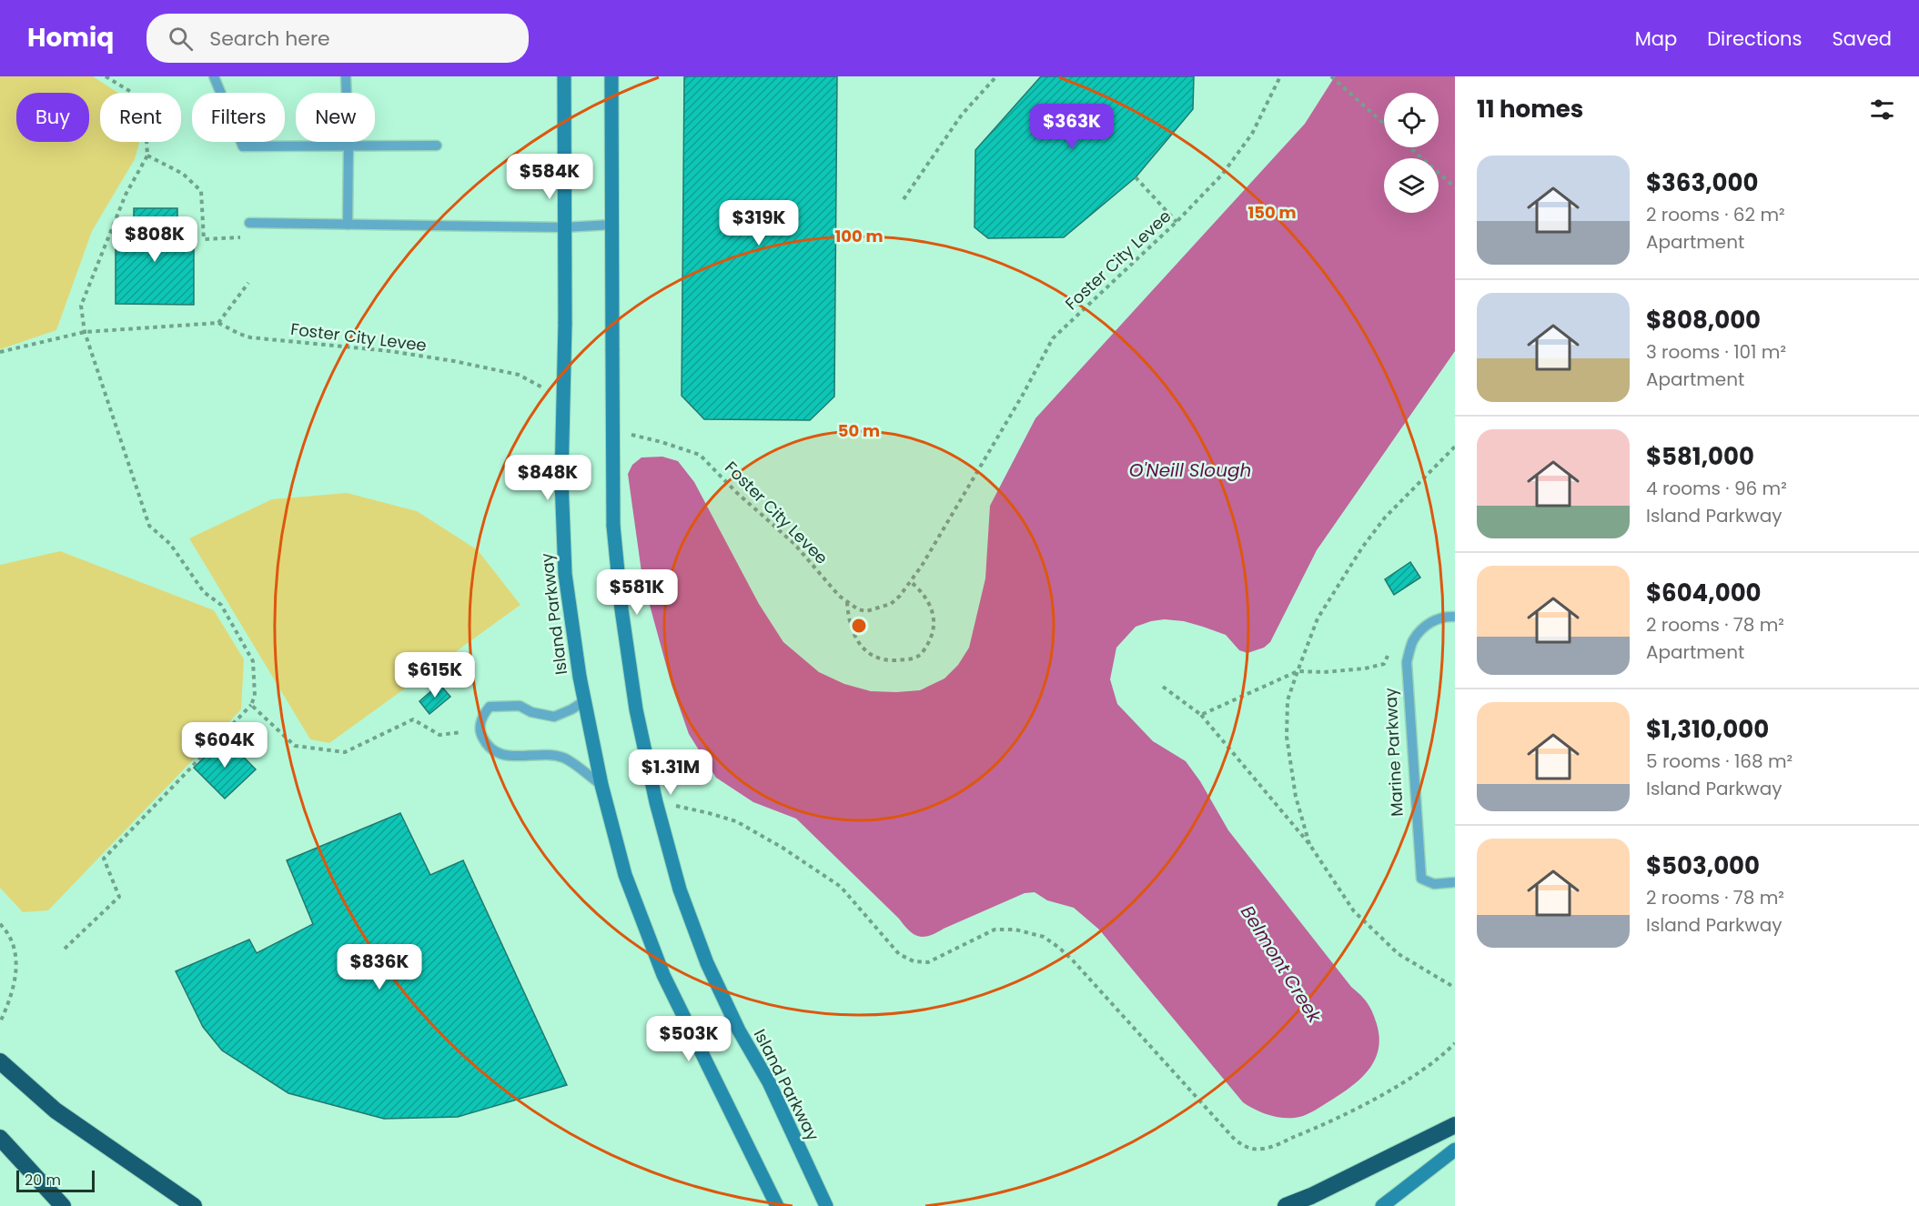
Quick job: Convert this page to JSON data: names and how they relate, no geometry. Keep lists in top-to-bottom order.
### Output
{
  "streets": {
    "street": ["Island Parkway"],
    "lane": ["Marine Parkway"],
    "path": ["Foster City Levee"]
  },
  "water": ["O'Neill Slough", "Belmont Creek"],
  "scale_bar": "20 m",
  "page": {
    "header": "Homiq",
    "search": "Search here",
    "nav": ["Map", "Directions", "Saved"],
    "heading": "11 homes",
    "chip": [
      "Buy",
      "Rent",
      "Filters",
      "New"
    ],
    "price": [
      "$363K",
      "$584K",
      "$319K",
      "$808K",
      "$848K",
      "$581K",
      "$615K",
      "$604K",
      "$1.31M",
      "$836K",
      "$503K"
    ],
    "list": [
      {
        "name": "$363,000",
        "note": "2 rooms · 62 m² · Apartment"
      },
      {
        "name": "$808,000",
        "note": "3 rooms · 101 m² · Apartment"
      },
      {
        "name": "$581,000",
        "note": "4 rooms · 96 m² · Island Parkway"
      },
      {
        "name": "$604,000",
        "note": "2 rooms · 78 m² · Apartment"
      },
      {
        "name": "$1,310,000",
        "note": "5 rooms · 168 m² · Island Parkway"
      },
      {
        "name": "$503,000",
        "note": "2 rooms · 78 m² · Island Parkway"
      }
    ],
    "scale": "20 m"
  },
  "rings": ["150 m", "100 m", "50 m"]
}
